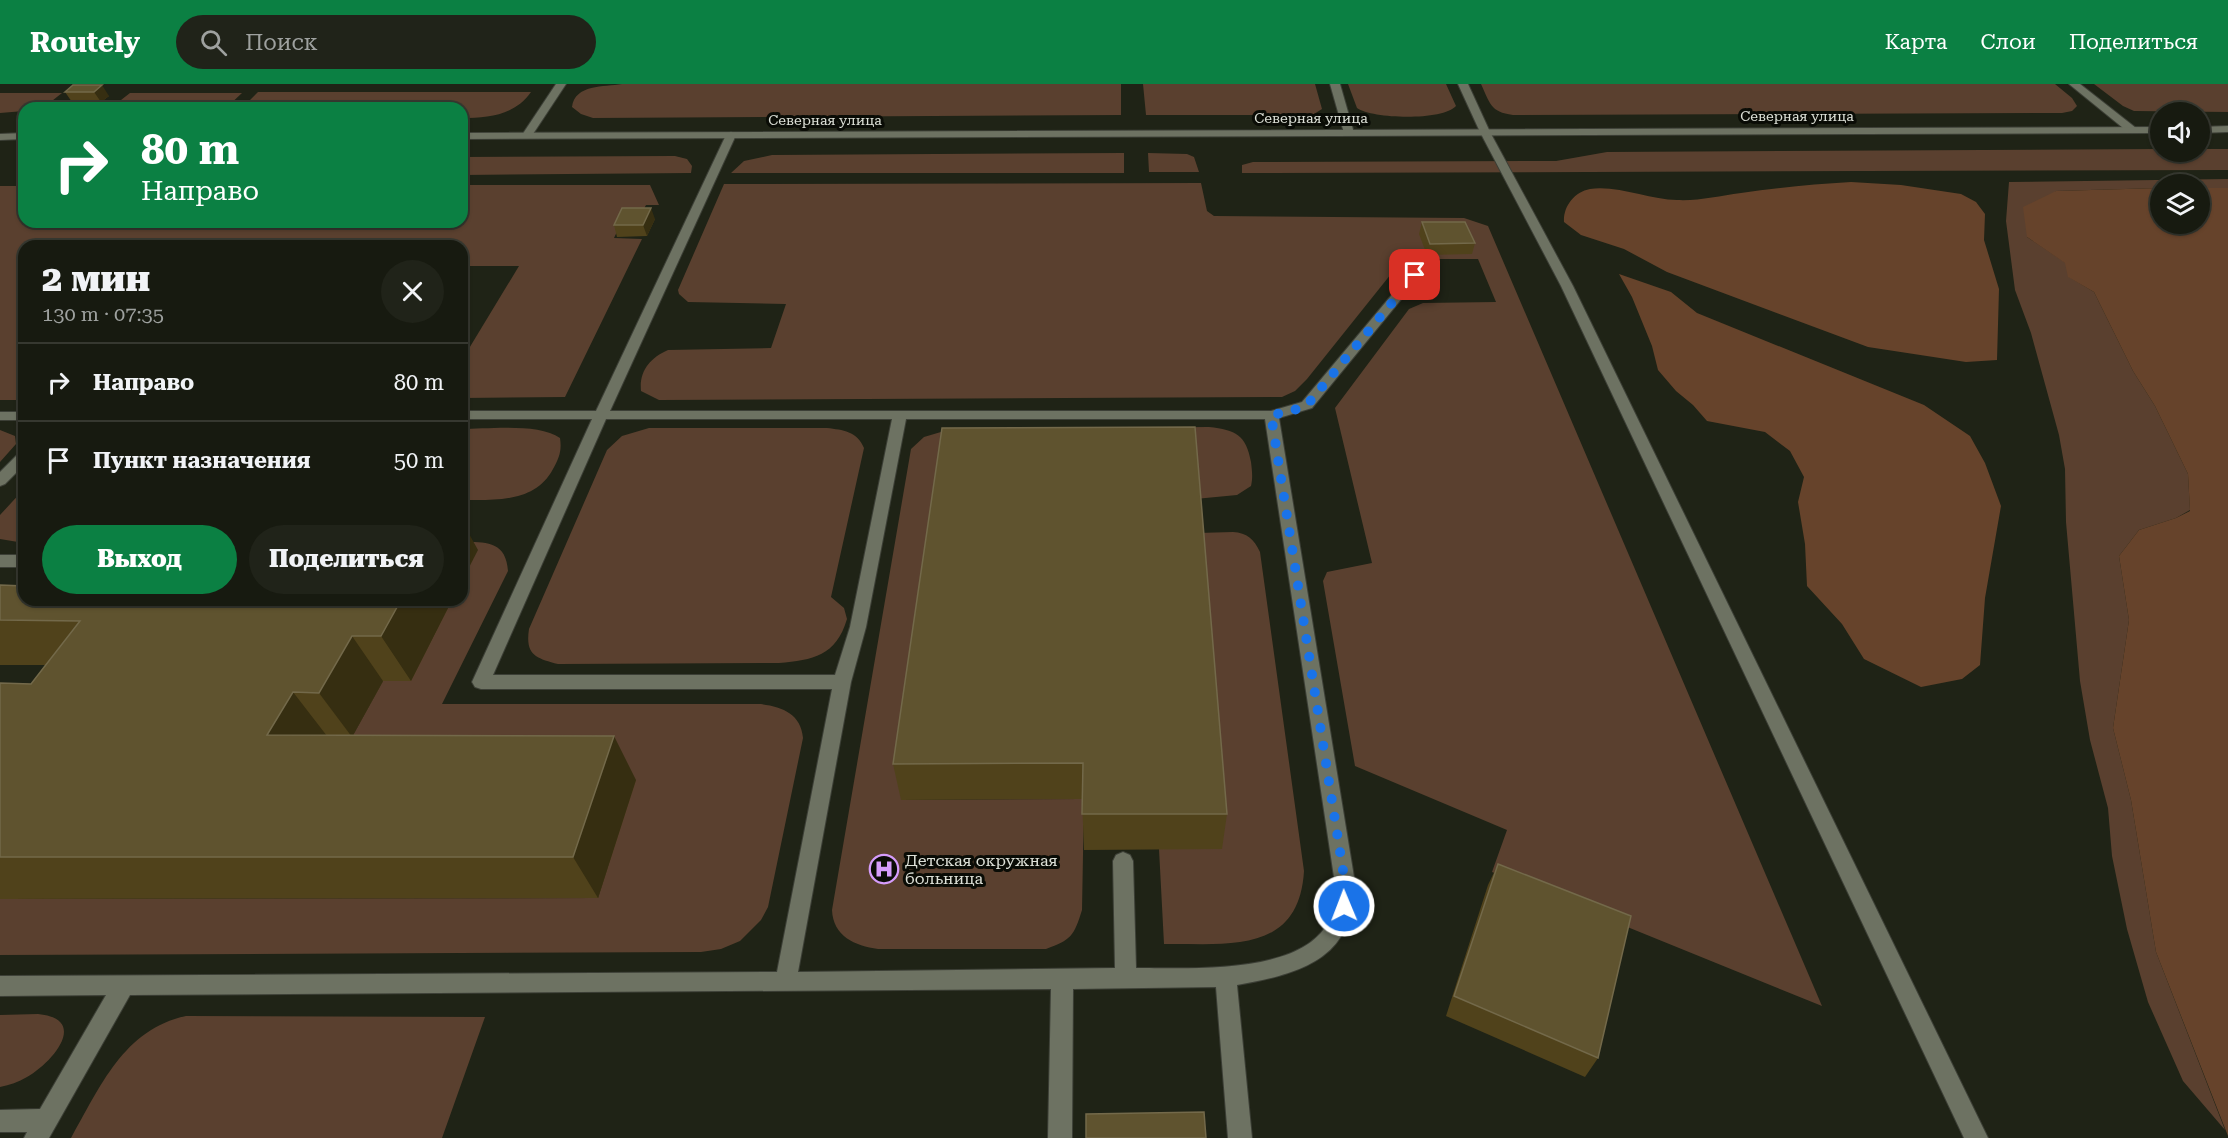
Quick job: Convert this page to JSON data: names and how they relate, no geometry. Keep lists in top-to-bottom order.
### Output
{
  "streets": {
    "main road": ["Северная улица"]
  },
  "places": {
    "hospital": ["Детская окружная больница"]
  },
  "page": {
    "header": "Routely",
    "search": "Поиск",
    "nav": ["Карта", "Слои", "Поделиться"],
    "turn": ["80 m", "Направо"],
    "heading": ["2 мин", "130 m · 07:35"],
    "list": [
      {
        "name": "Направо",
        "value": "80 m"
      },
      {
        "name": "Пункт назначения",
        "value": "50 m"
      }
    ],
    "buttons": ["Выход", "Поделиться"]
  }
}
